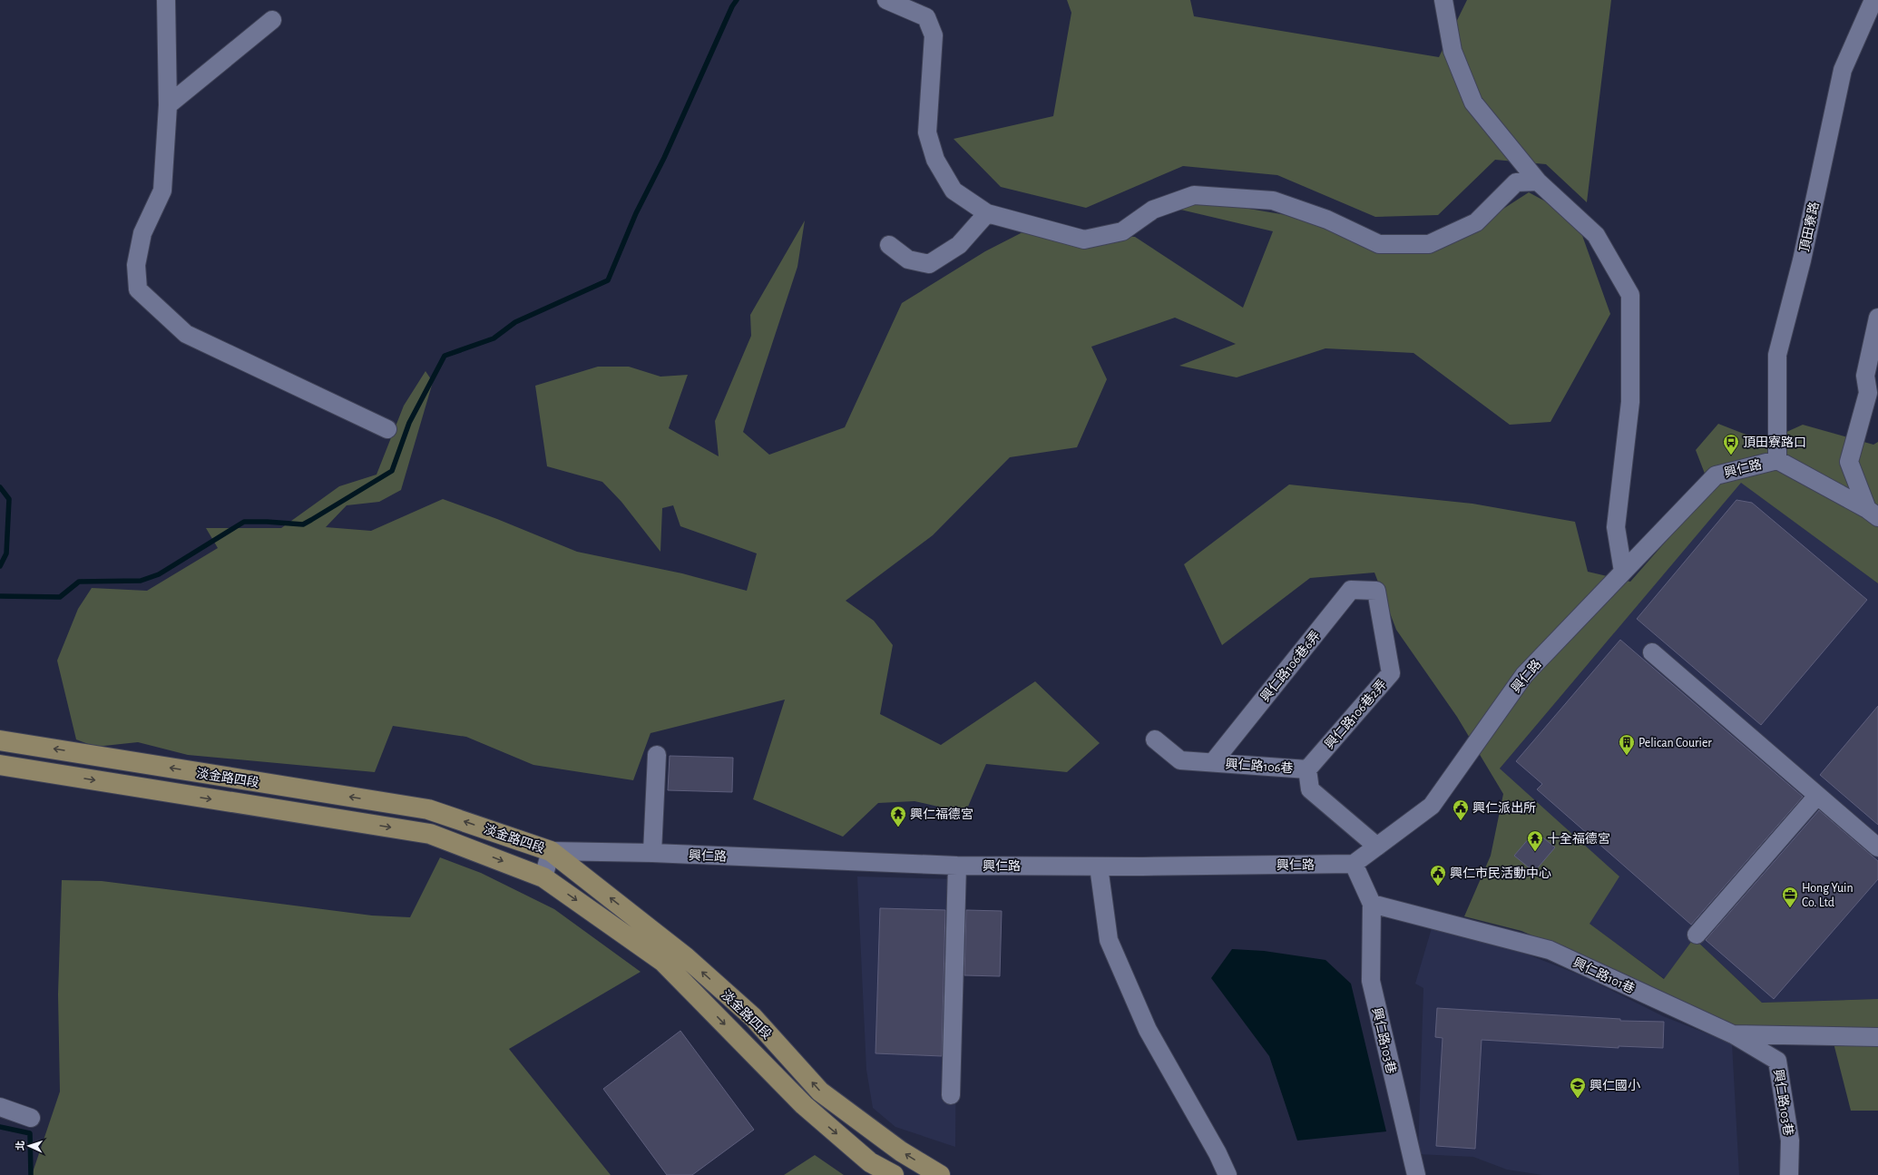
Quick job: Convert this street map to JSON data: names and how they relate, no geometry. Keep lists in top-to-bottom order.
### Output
{
  "streets": {
    "main road": ["淡金路四段"],
    "street": [
      "頂田寮路",
      "興仁路",
      "興仁路106巷6弄",
      "興仁路106巷2弄",
      "興仁路106巷",
      "興仁路101巷",
      "興仁路103巷"
    ]
  },
  "crossings": [
    ["頂田寮路", "興仁路"],
    ["興仁路", "興仁路106巷"],
    ["興仁路", "淡金路四段"],
    ["興仁路106巷6弄", "興仁路106巷2弄"],
    ["興仁路106巷6弄", "興仁路106巷"],
    ["興仁路106巷2弄", "興仁路106巷"],
    ["興仁路101巷", "興仁路103巷"]
  ],
  "places": {
    "bus stop": ["頂田寮路口"],
    "building": ["Pelican Courier"],
    "public building": ["興仁派出所", "興仁市民活動中心"],
    "temple": ["興仁福德宮", "十全福德宮"],
    "office": ["Hong Yuin Co. Ltd"],
    "school or university": ["興仁國小"]
  },
  "north": "left"
}
